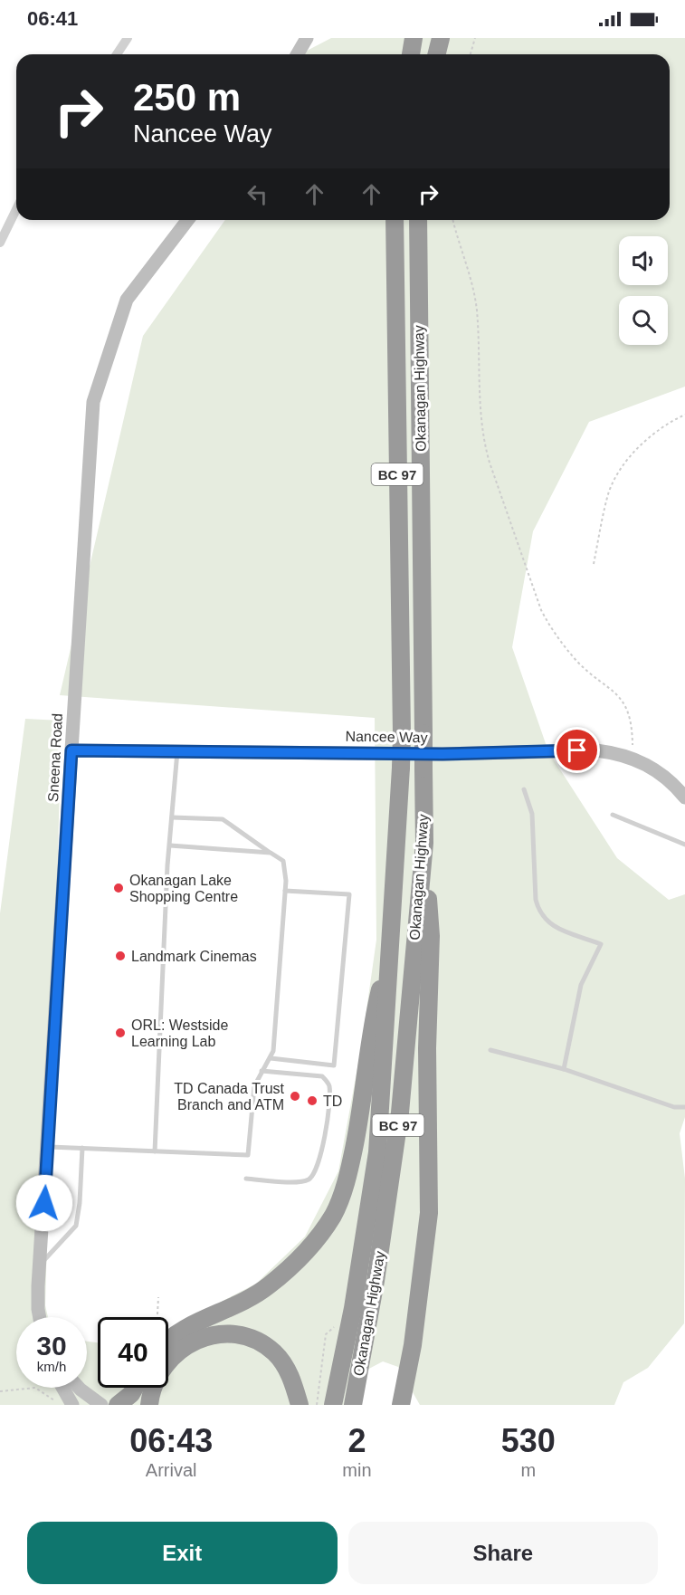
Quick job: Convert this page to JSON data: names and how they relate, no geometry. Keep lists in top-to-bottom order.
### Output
{
  "streets": {
    "highway": ["Okanagan Highway", "BC 97"],
    "street": ["Nancee Way", "Sneena Road"]
  },
  "crossings": [
    ["Nancee Way", "Sneena Road"]
  ],
  "places": [
    "Okanagan Lake Shopping Centre",
    "Landmark Cinemas",
    "ORL: Westside Learning Lab",
    "TD Canada Trust Branch and ATM",
    "TD"
  ],
  "page": {
    "status": "06:41",
    "turn": ["250 m", "Nancee Way"],
    "speed": "30 km/h",
    "limit": "40",
    "eta": [
      "06:43",
      "Arrival",
      "2",
      "min",
      "530",
      "m"
    ],
    "buttons": ["Exit", "Share"]
  }
}
